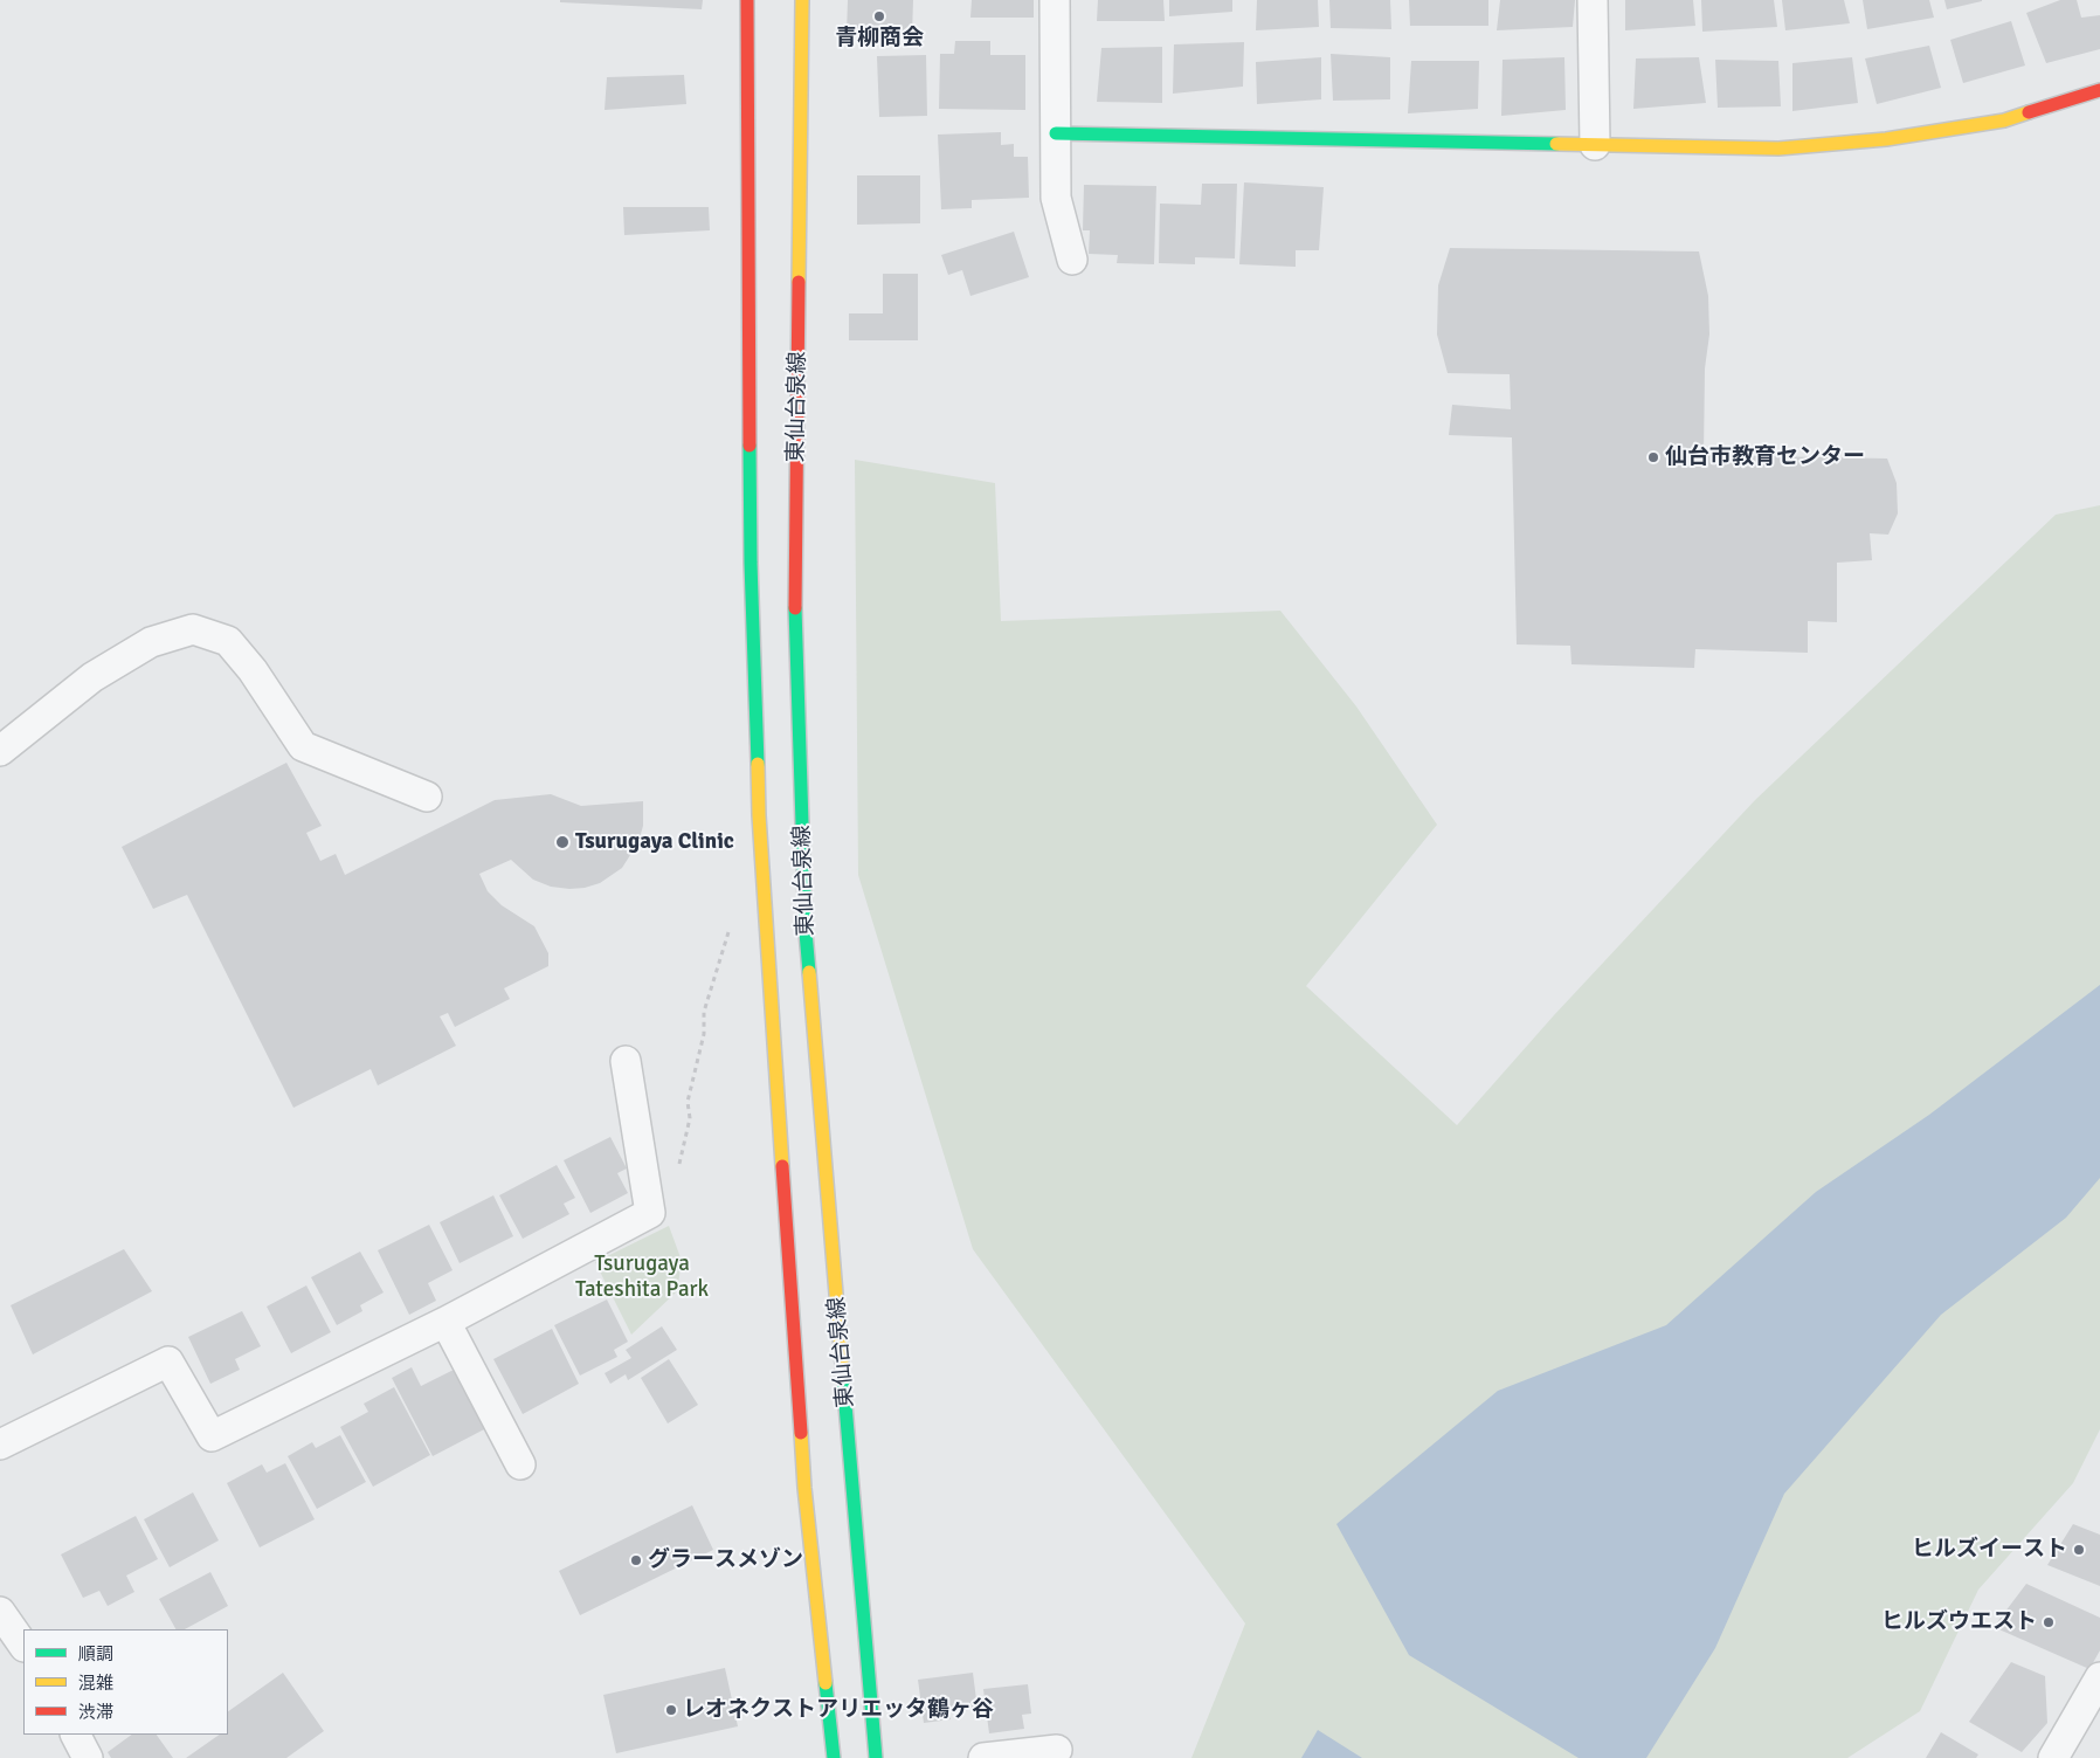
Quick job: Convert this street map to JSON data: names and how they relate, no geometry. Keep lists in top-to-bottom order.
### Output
{
  "streets": {
    "street": ["東仙台泉線"]
  },
  "parks": ["Tsurugaya Tateshita Park"],
  "places": [
    "青柳商会",
    "仙台市教育センター",
    "Tsurugaya Clinic",
    "ヒルズイースト",
    "グラースメゾン",
    "ヒルズウエスト",
    "レオネクストアリエッタ鶴ヶ谷"
  ],
  "legend": ["順調", "混雑", "渋滞"]
}
